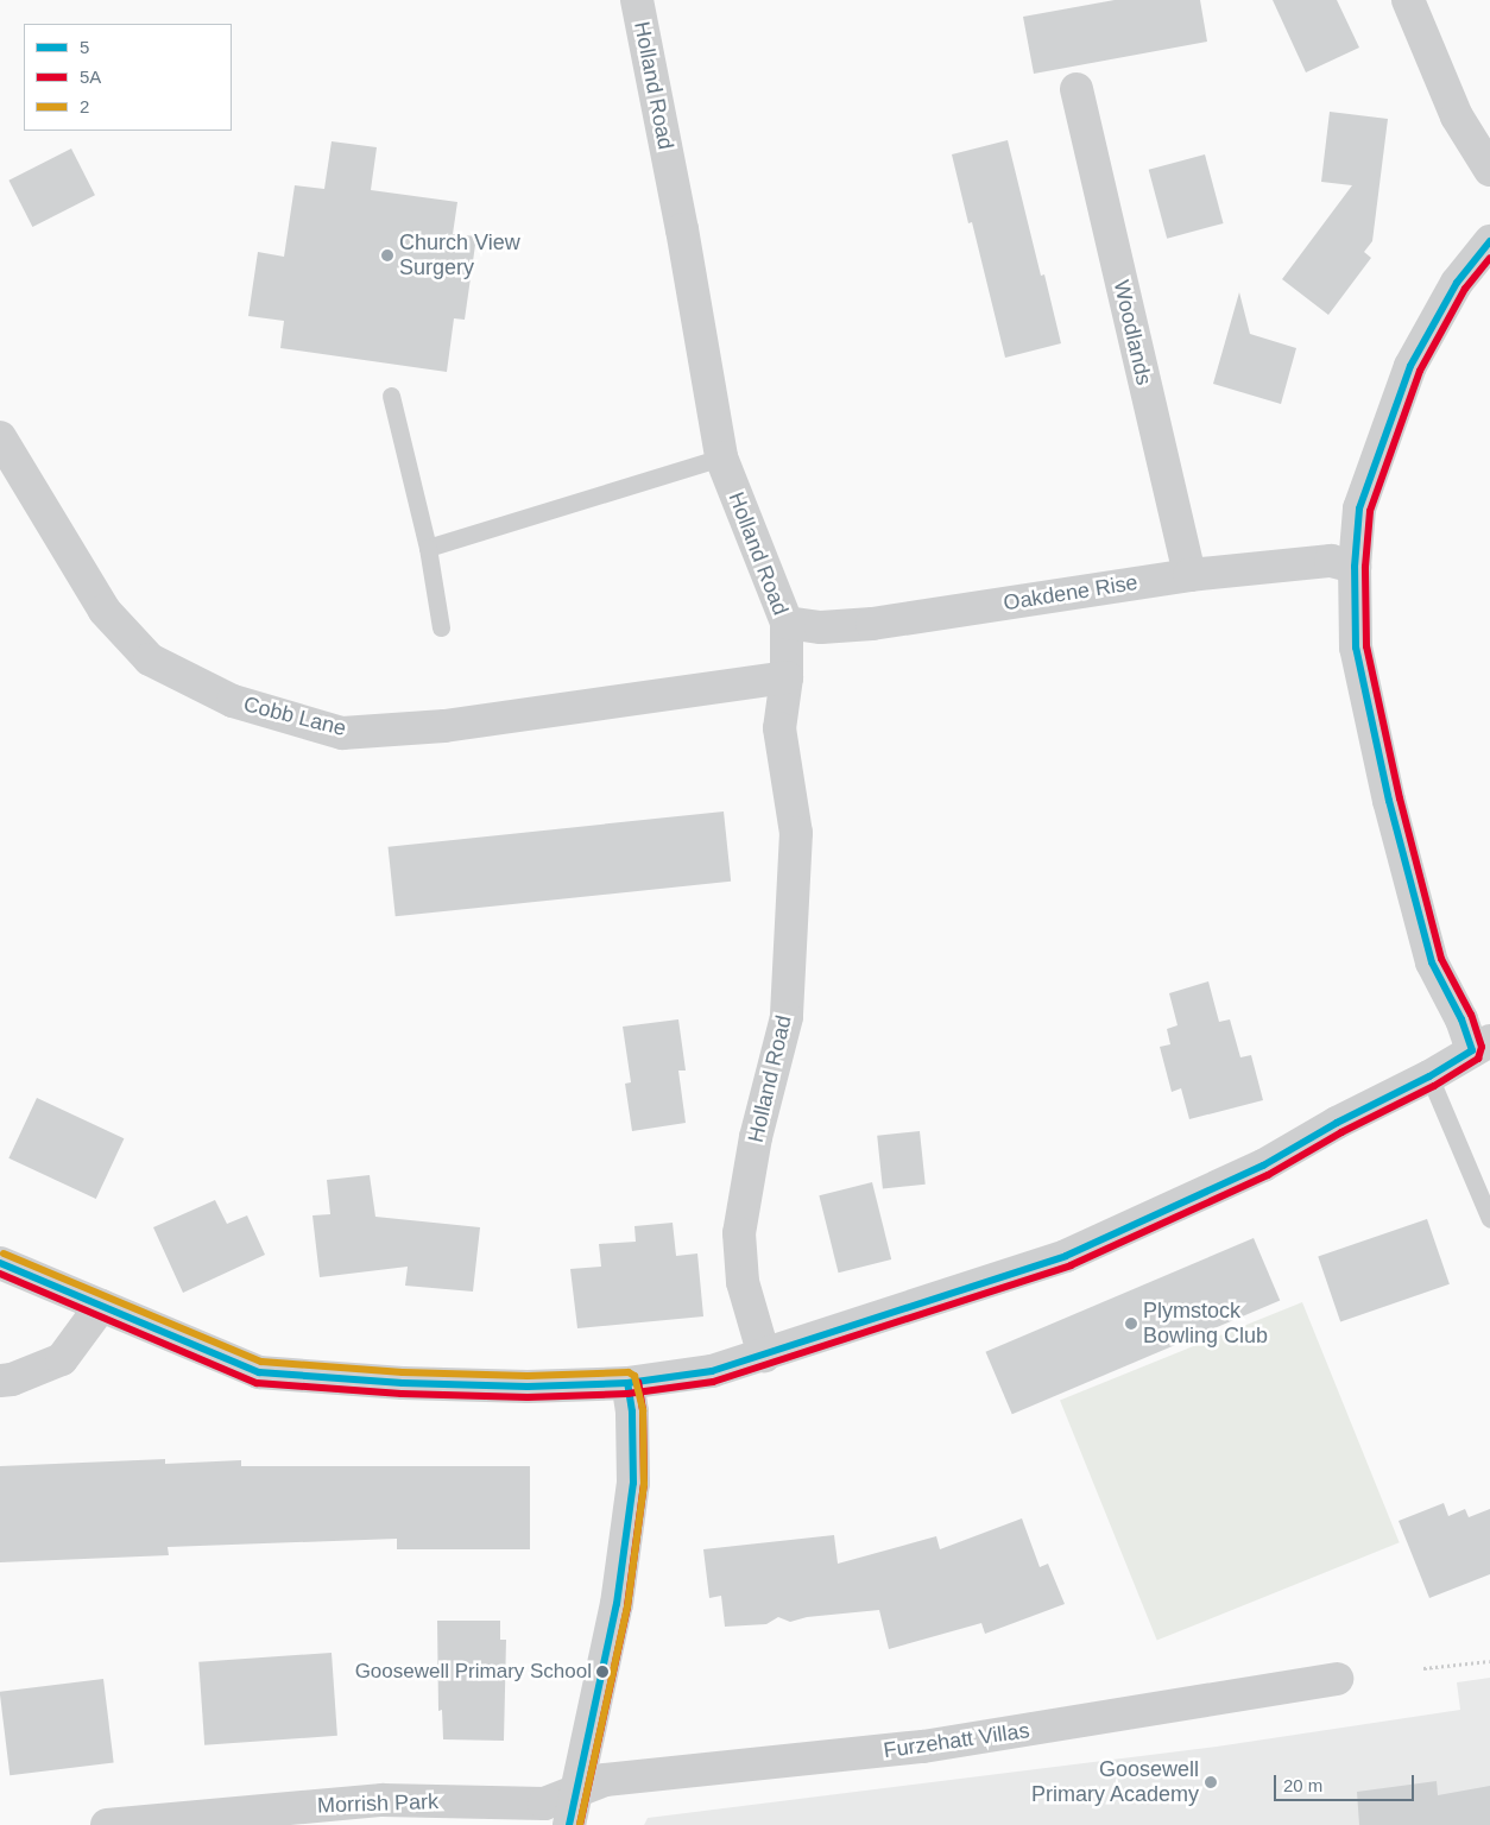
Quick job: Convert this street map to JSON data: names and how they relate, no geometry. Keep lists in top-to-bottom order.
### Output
{
  "streets": {
    "street": [
      "Holland Road",
      "Woodlands",
      "Oakdene Rise",
      "Cobb Lane",
      "Furzehatt Villas",
      "Morrish Park"
    ]
  },
  "crossings": [
    ["Holland Road", "Oakdene Rise"],
    ["Holland Road", "Cobb Lane"],
    ["Woodlands", "Oakdene Rise"],
    ["Furzehatt Villas", "Morrish Park"]
  ],
  "places": [
    "Church View Surgery",
    "Plymstock Bowling Club",
    "Goosewell Primary School",
    "Goosewell Primary Academy"
  ],
  "lines": ["transit line 5", "transit line 5A", "transit line 2"],
  "legend": ["5", "5A", "2"],
  "scale_bar": "20 m"
}
